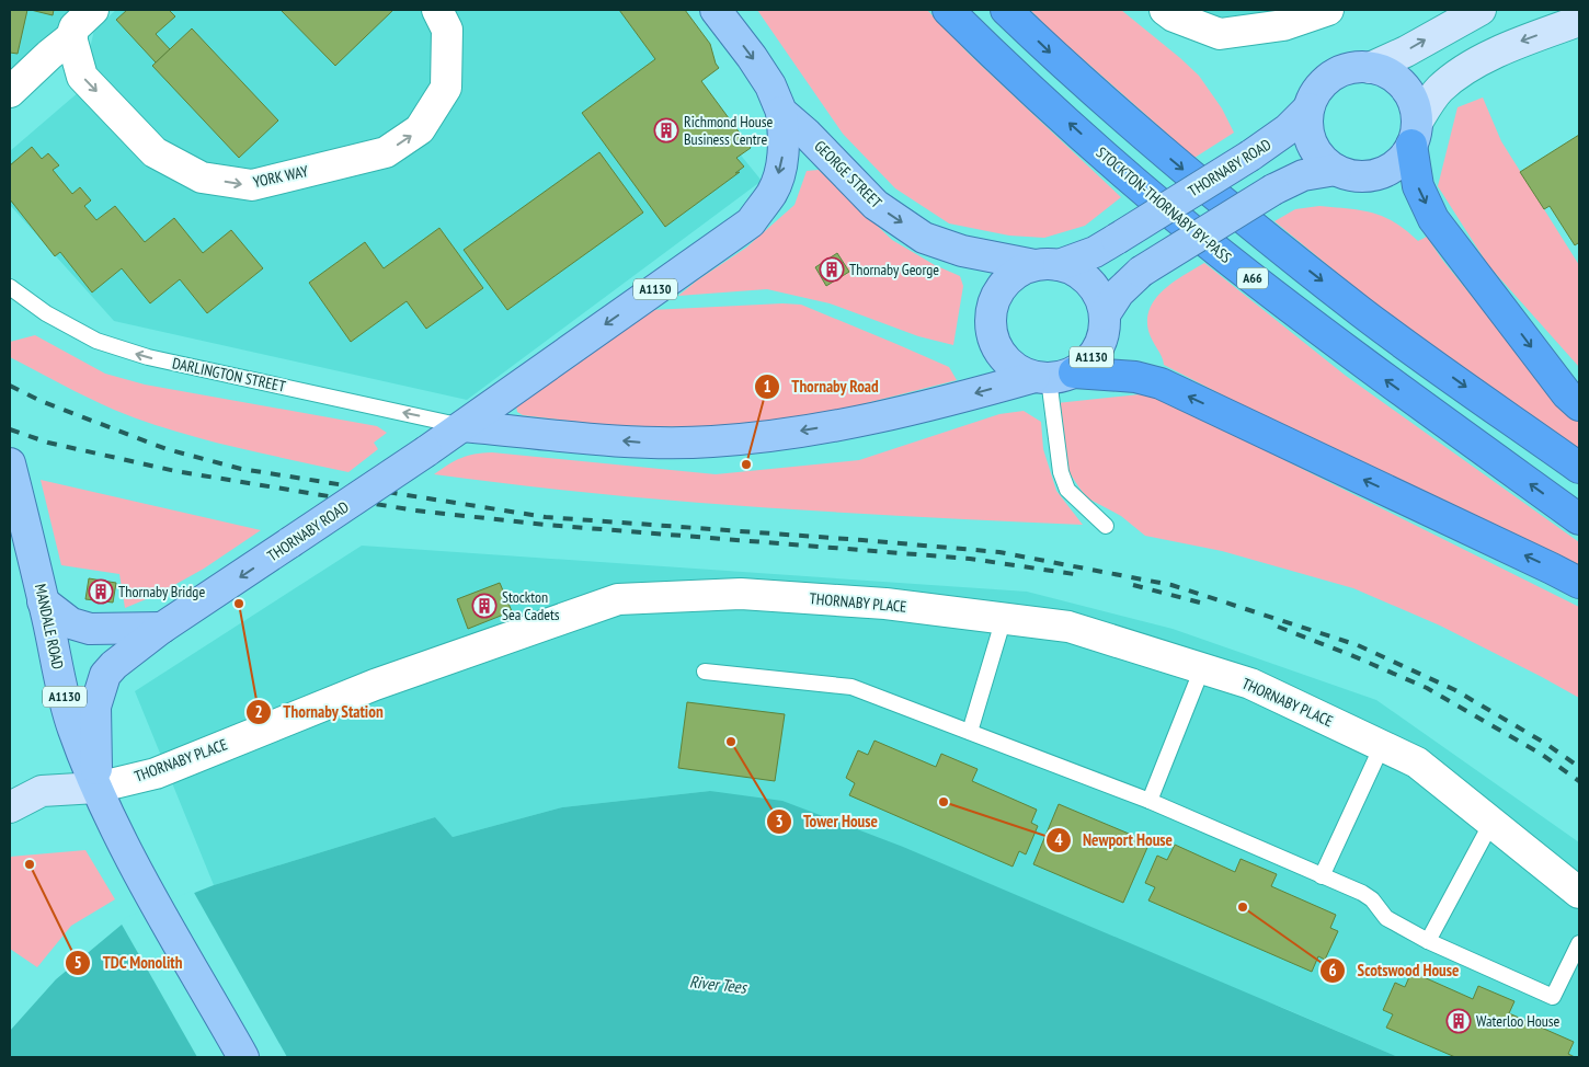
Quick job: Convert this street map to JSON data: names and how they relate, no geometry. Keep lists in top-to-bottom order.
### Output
{
  "streets": {
    "highway": ["STOCKTON-THORNABY BY-PASS", "A66"],
    "main road": [
      "THORNABY ROAD",
      "GEORGE STREET",
      "A1130",
      "MANDALE ROAD"
    ],
    "street": ["YORK WAY", "THORNABY PLACE"],
    "lane": ["DARLINGTON STREET"]
  },
  "crossings": [
    ["THORNABY ROAD", "GEORGE STREET"],
    ["THORNABY ROAD", "A1130"],
    ["THORNABY ROAD", "DARLINGTON STREET"],
    ["GEORGE STREET", "A1130"],
    ["A1130", "DARLINGTON STREET"],
    ["A1130", "THORNABY PLACE"],
    ["A1130", "MANDALE ROAD"],
    ["THORNABY PLACE", "MANDALE ROAD"]
  ],
  "one_way": ["THORNABY ROAD", "GEORGE STREET", "DARLINGTON STREET"],
  "water": ["River Tees"],
  "places": {
    "building": [
      "Richmond House Business Centre",
      "Thornaby George",
      "Thornaby Bridge",
      "Stockton Sea Cadets",
      "Waterloo House"
    ],
    "other": [
      "Thornaby Road",
      "Thornaby Station",
      "Tower House",
      "Newport House",
      "TDC Monolith",
      "Scotswood House"
    ]
  }
}
